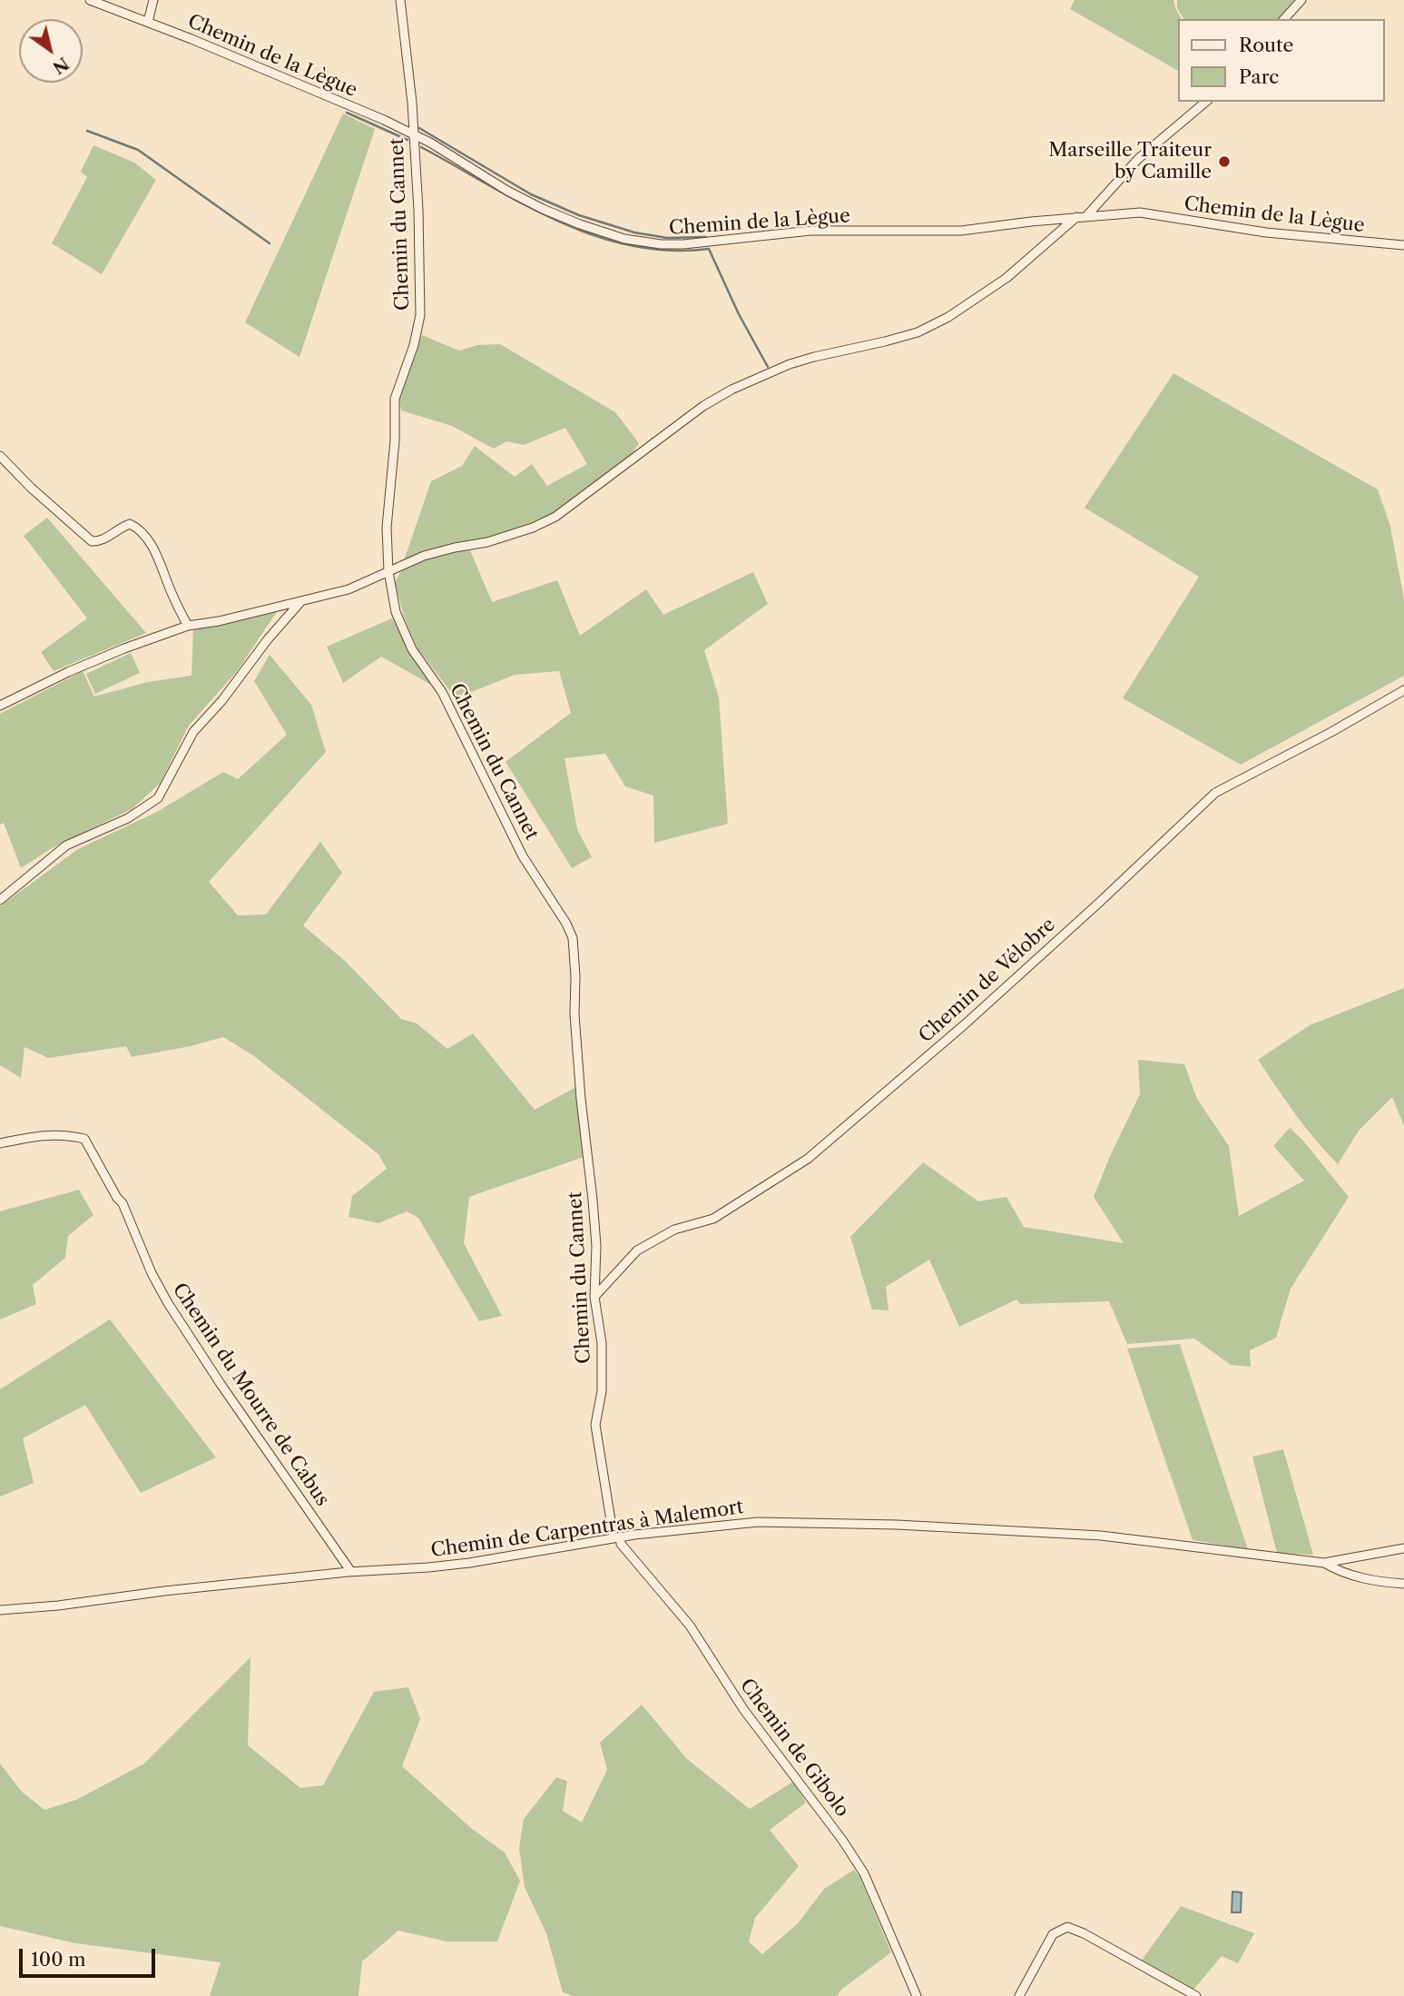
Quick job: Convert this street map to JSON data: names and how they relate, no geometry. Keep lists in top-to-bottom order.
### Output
{
  "streets": {
    "street": [
      "Chemin de la Lègue",
      "Chemin du Cannet",
      "Chemin de Vélobre",
      "Chemin du Mourre de Cabus",
      "Chemin de Carpentras à Malemort",
      "Chemin de Gibolo"
    ]
  },
  "crossings": [
    ["Chemin de la Lègue", "Chemin du Cannet"],
    ["Chemin du Cannet", "Chemin de Vélobre"],
    ["Chemin du Cannet", "Chemin de Carpentras à Malemort"],
    ["Chemin du Cannet", "Chemin de Gibolo"],
    ["Chemin du Mourre de Cabus", "Chemin de Carpentras à Malemort"],
    ["Chemin de Carpentras à Malemort", "Chemin de Gibolo"]
  ],
  "places": ["Marseille Traiteur by Camille"],
  "legend": ["Route", "Parc"],
  "scale_bar": "100 m",
  "north": "bottom right"
}
